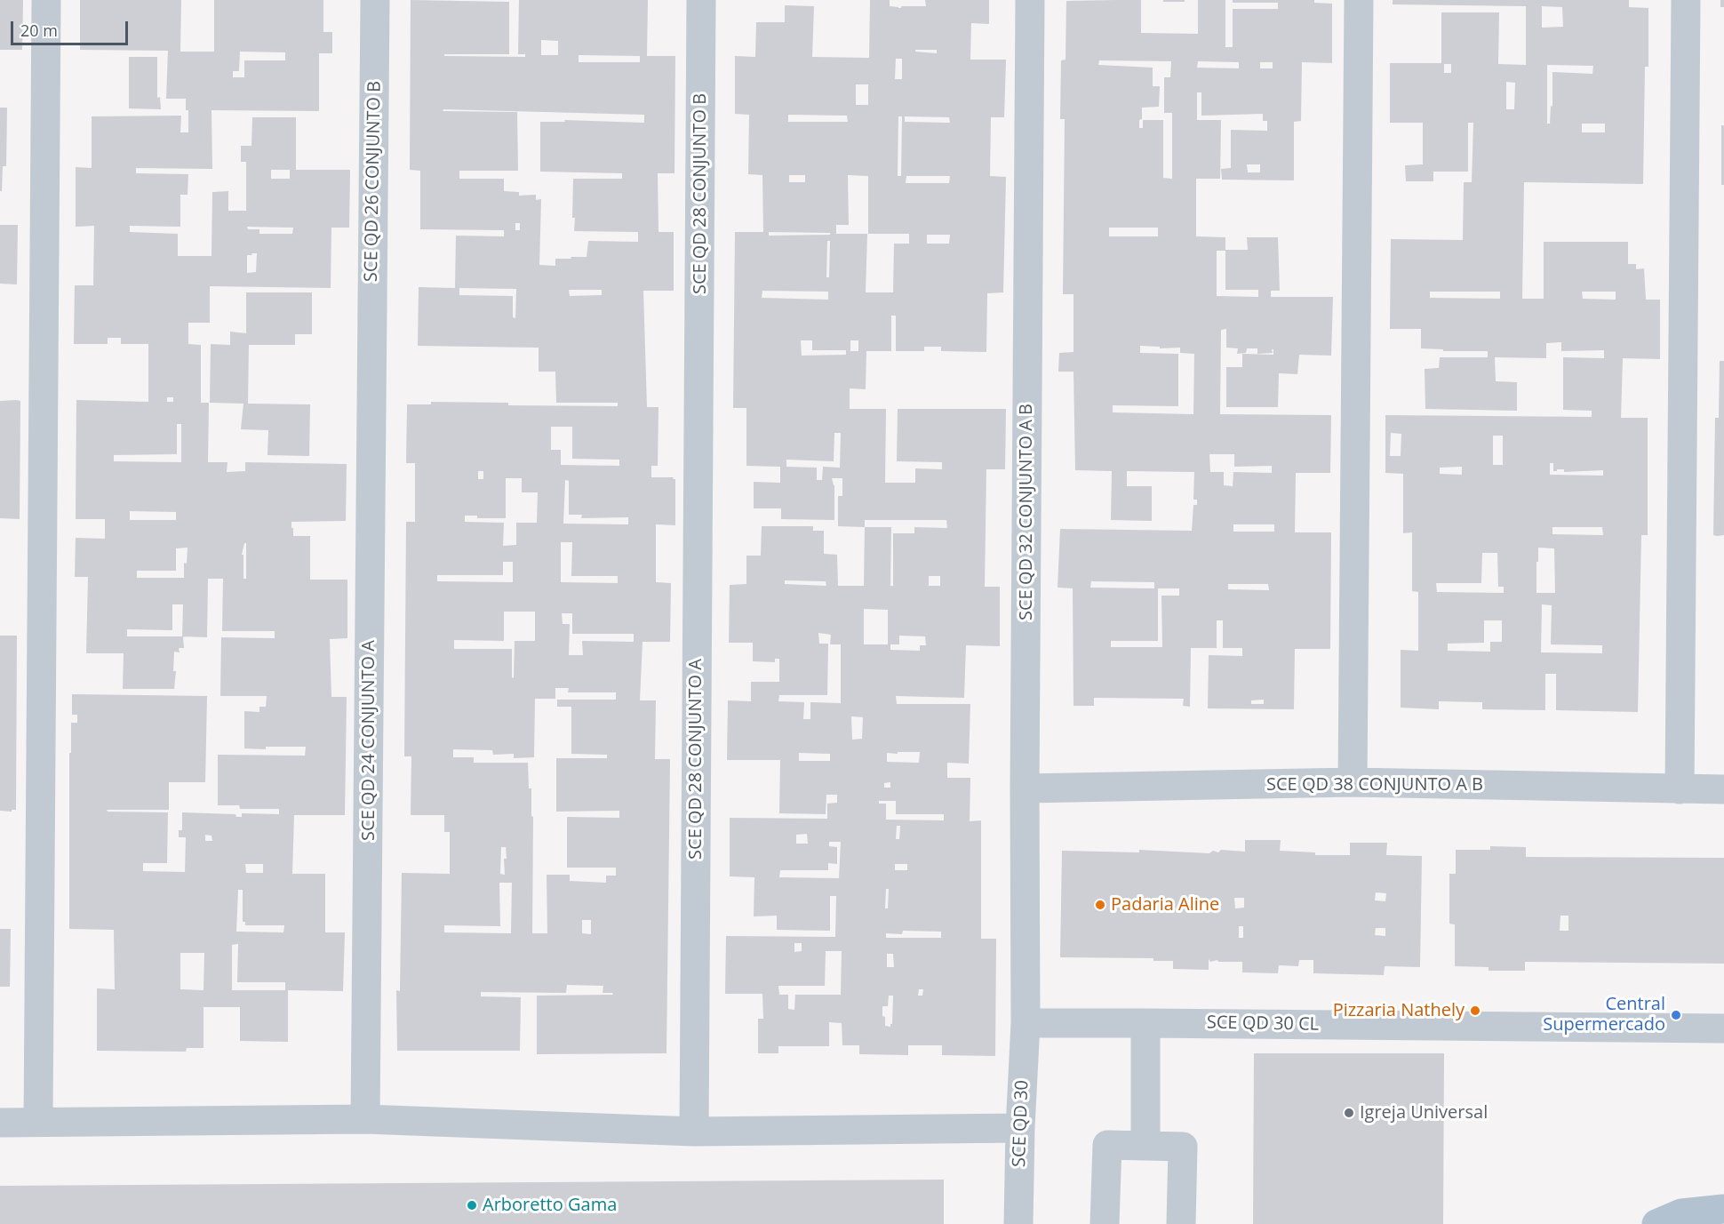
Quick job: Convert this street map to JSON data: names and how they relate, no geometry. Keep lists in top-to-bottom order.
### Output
{
  "streets": {
    "street": [
      "SCE QD 26 CONJUNTO B",
      "SCE QD 28 CONJUNTO B",
      "SCE QD 32 CONJUNTO A B",
      "SCE QD 24 CONJUNTO A",
      "SCE QD 28 CONJUNTO A",
      "SCE QD 38 CONJUNTO A B",
      "SCE QD 30 CL",
      "SCE QD 30"
    ]
  },
  "crossings": [
    ["SCE QD 26 CONJUNTO B", "SCE QD 24 CONJUNTO A"],
    ["SCE QD 28 CONJUNTO B", "SCE QD 28 CONJUNTO A"],
    ["SCE QD 32 CONJUNTO A B", "SCE QD 38 CONJUNTO A B"],
    ["SCE QD 32 CONJUNTO A B", "SCE QD 30 CL"],
    ["SCE QD 32 CONJUNTO A B", "SCE QD 30"],
    ["SCE QD 30 CL", "SCE QD 30"]
  ],
  "places": [
    "Padaria Aline",
    "Pizzaria Nathely",
    "Central Supermercado",
    "Igreja Universal",
    "Arboretto Gama"
  ],
  "scale_bar": "20 m"
}
